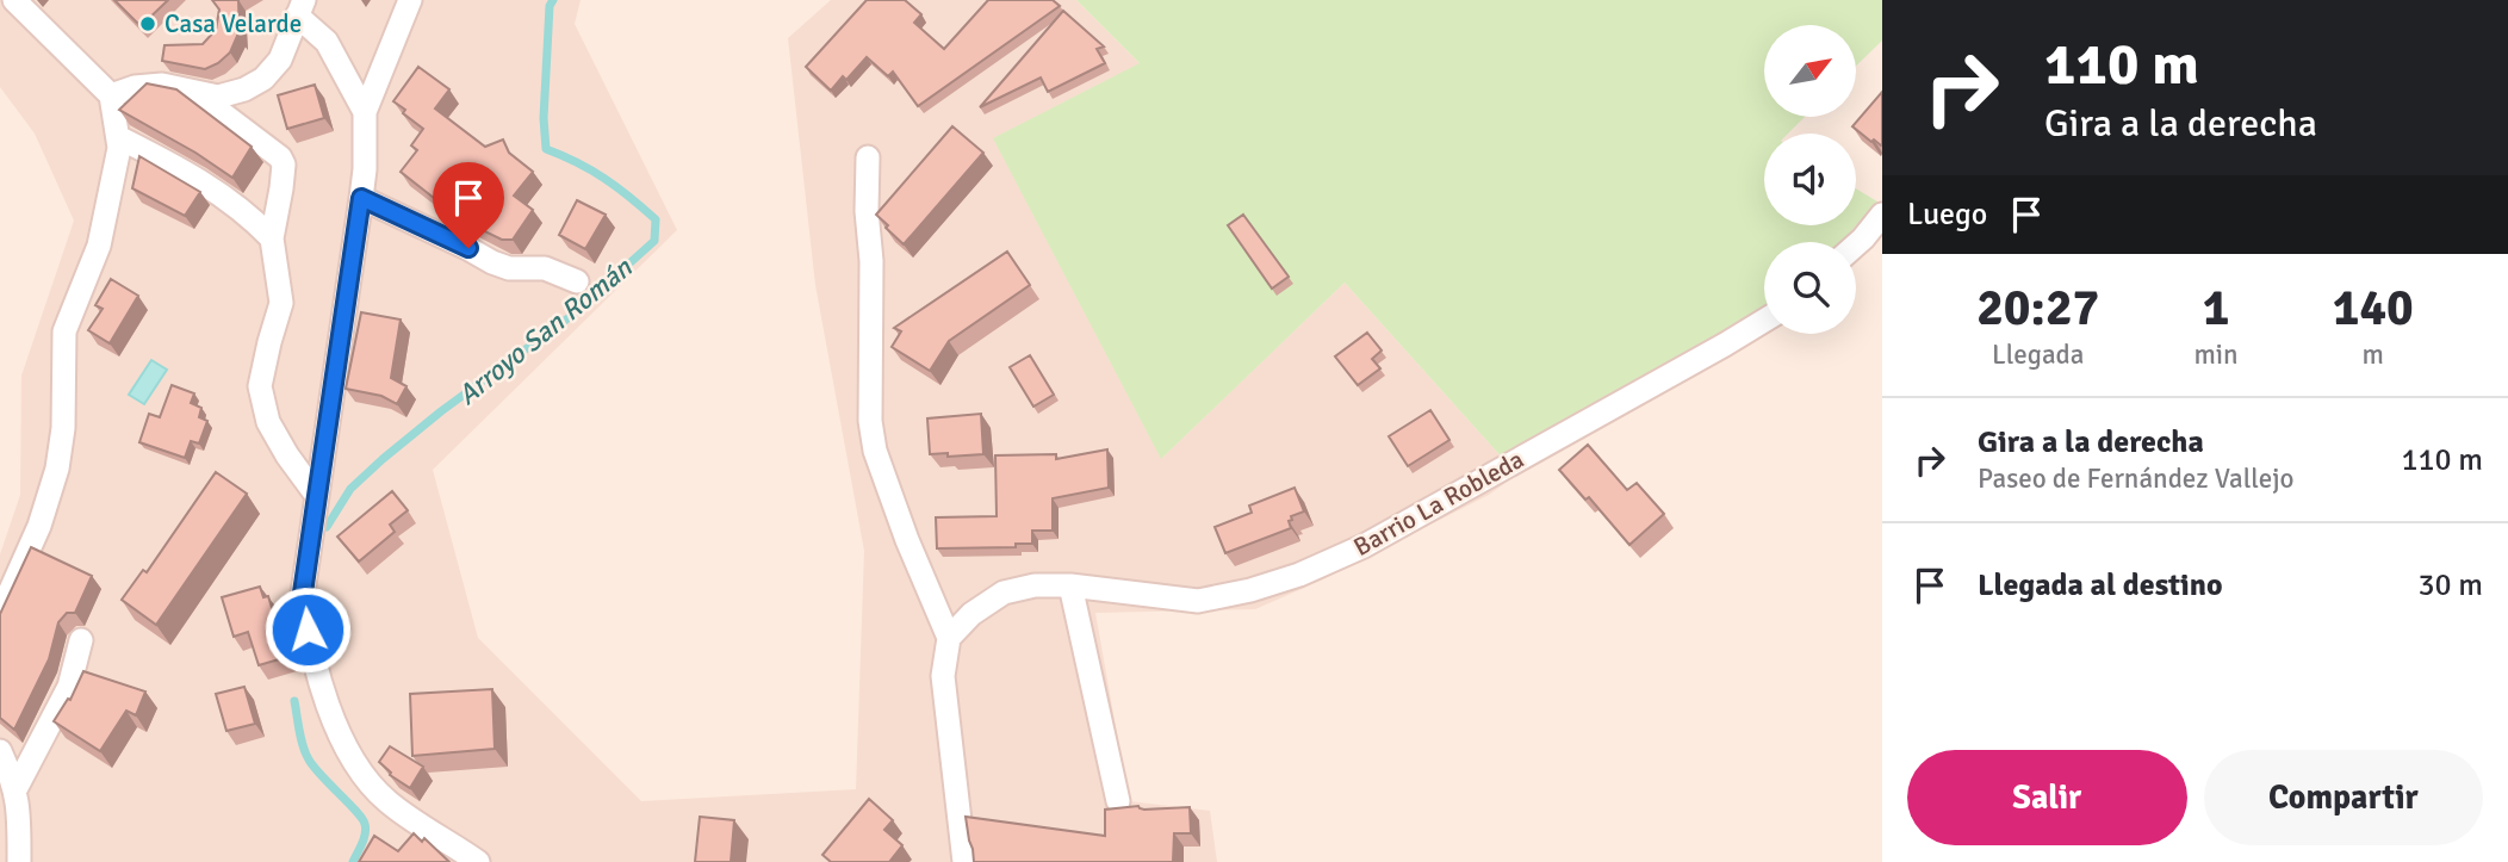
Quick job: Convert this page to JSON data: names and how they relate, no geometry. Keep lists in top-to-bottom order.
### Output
{
  "streets": {
    "street": ["Barrio La Robleda"]
  },
  "water": ["Arroyo San Román"],
  "places": ["Casa Velarde"],
  "north": "top right",
  "page": {
    "turn": ["110 m", "Gira a la derecha"],
    "then": "Luego",
    "eta": [
      "20:27",
      "Llegada",
      "1",
      "min",
      "140",
      "m"
    ],
    "list": [
      {
        "name": "Gira a la derecha",
        "note": "Paseo de Fernández Vallejo",
        "value": "110 m"
      },
      {
        "name": "Llegada al destino",
        "value": "30 m"
      }
    ],
    "buttons": ["Salir", "Compartir"]
  }
}
